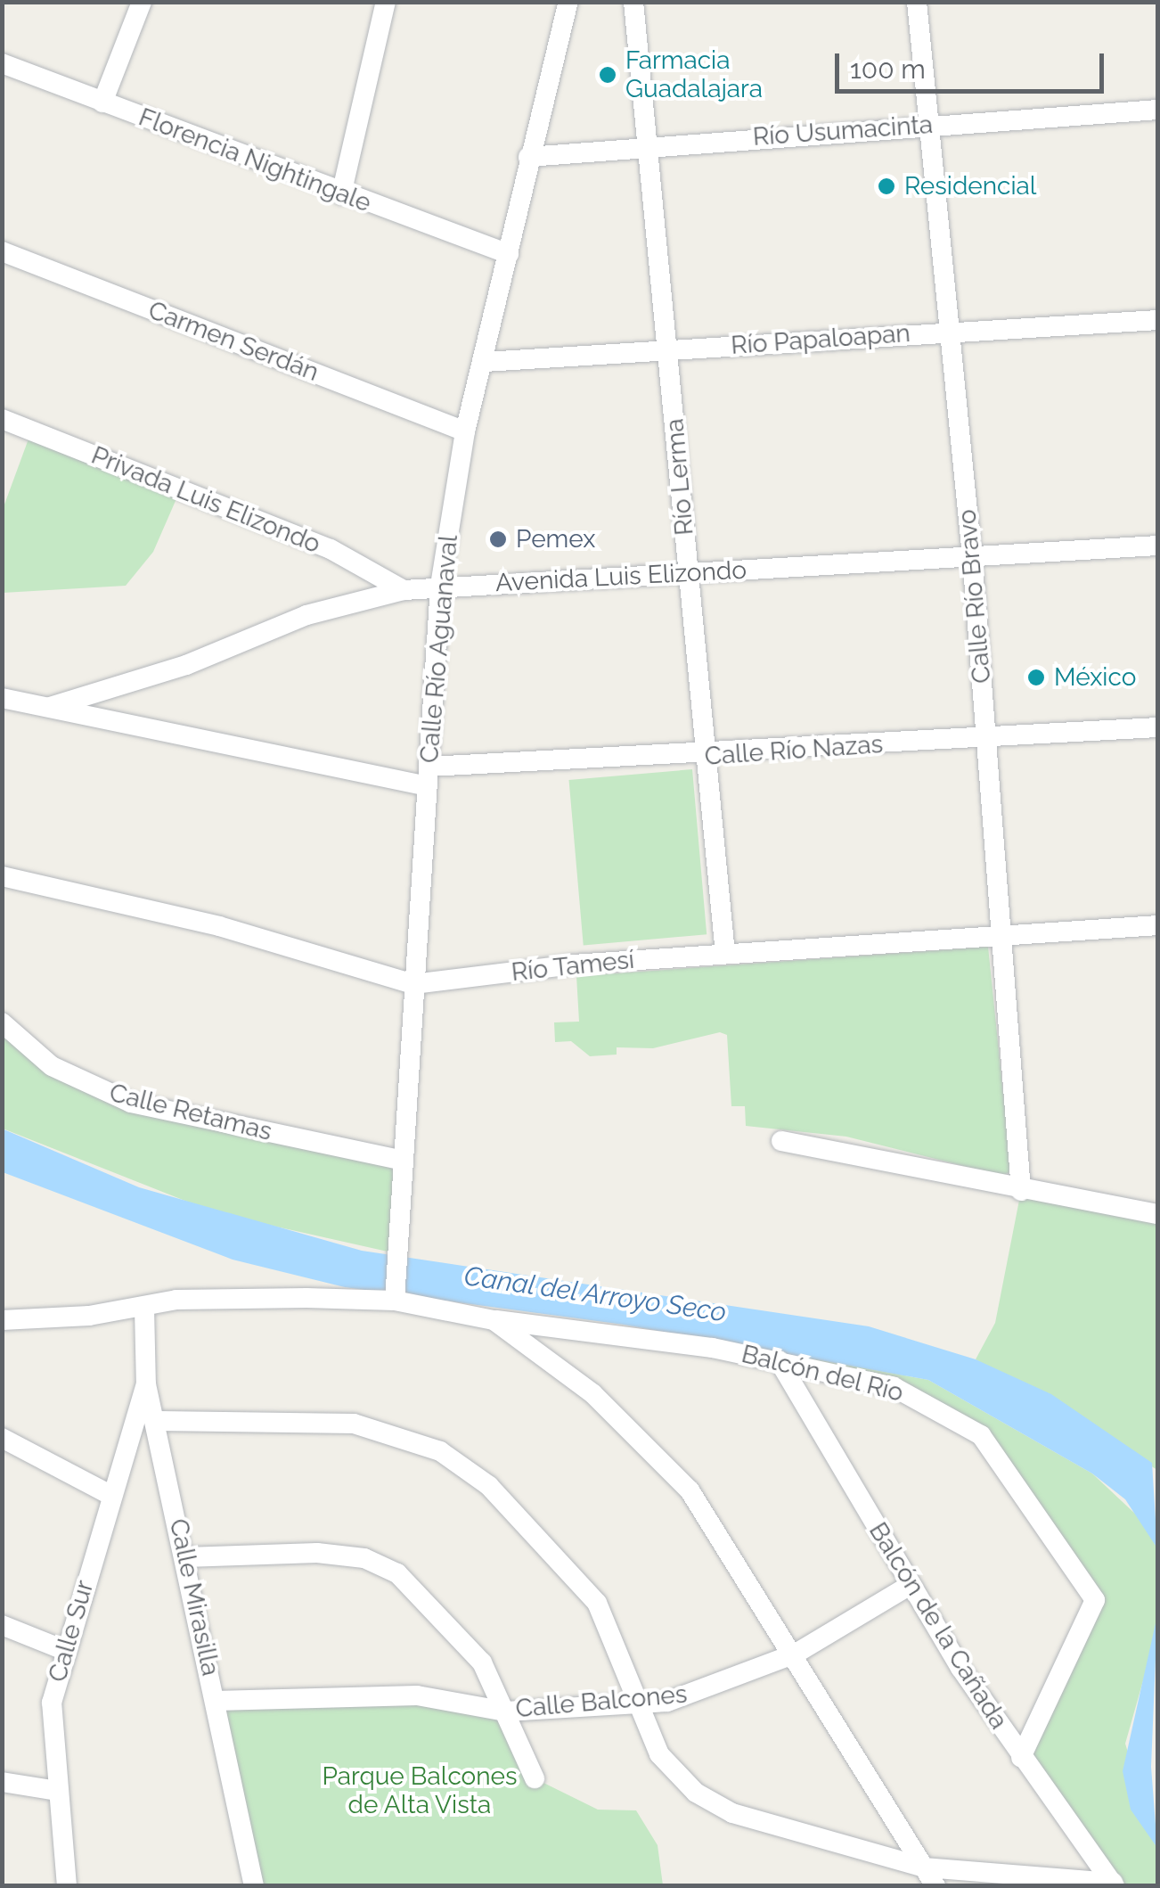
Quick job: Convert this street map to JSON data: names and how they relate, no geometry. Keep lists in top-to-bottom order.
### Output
{
  "streets": {
    "street": [
      "Río Usumacinta",
      "Florencia Nightingale",
      "Río Papaloapan",
      "Carmen Serdán",
      "Río Lerma",
      "Privada Luis Elizondo",
      "Avenida Luis Elizondo",
      "Calle Río Bravo",
      "Calle Río Aguanaval",
      "Calle Río Nazas",
      "Río Tamesí",
      "Calle Retamas",
      "Balcón del Río",
      "Calle Mirasilla",
      "Balcón de la Cañada",
      "Calle Sur",
      "Calle Balcones"
    ]
  },
  "crossings": [
    ["Río Usumacinta", "Río Lerma"],
    ["Río Usumacinta", "Calle Río Bravo"],
    ["Río Usumacinta", "Calle Río Aguanaval"],
    ["Florencia Nightingale", "Calle Río Aguanaval"],
    ["Río Papaloapan", "Río Lerma"],
    ["Río Papaloapan", "Calle Río Bravo"],
    ["Río Papaloapan", "Calle Río Aguanaval"],
    ["Carmen Serdán", "Calle Río Aguanaval"],
    ["Río Lerma", "Avenida Luis Elizondo"],
    ["Río Lerma", "Calle Río Nazas"],
    ["Río Lerma", "Río Tamesí"],
    ["Privada Luis Elizondo", "Avenida Luis Elizondo"],
    ["Avenida Luis Elizondo", "Calle Río Bravo"],
    ["Avenida Luis Elizondo", "Calle Río Aguanaval"],
    ["Avenida Luis Elizondo", "Calle Río Nazas"],
    ["Calle Río Bravo", "Calle Río Nazas"],
    ["Calle Río Bravo", "Río Tamesí"],
    ["Calle Río Aguanaval", "Calle Río Nazas"],
    ["Calle Río Aguanaval", "Río Tamesí"],
    ["Calle Río Aguanaval", "Calle Retamas"],
    ["Calle Río Aguanaval", "Balcón del Río"],
    ["Balcón del Río", "Calle Mirasilla"],
    ["Balcón del Río", "Balcón de la Cañada"],
    ["Calle Mirasilla", "Calle Sur"],
    ["Calle Mirasilla", "Calle Balcones"],
    ["Balcón de la Cañada", "Calle Balcones"]
  ],
  "water": ["Canal del Arroyo Seco"],
  "parks": ["Parque Balcones de Alta Vista"],
  "places": [
    "Farmacia Guadalajara",
    "Residencial",
    "Pemex",
    "México"
  ],
  "scale_bar": "100 m"
}
